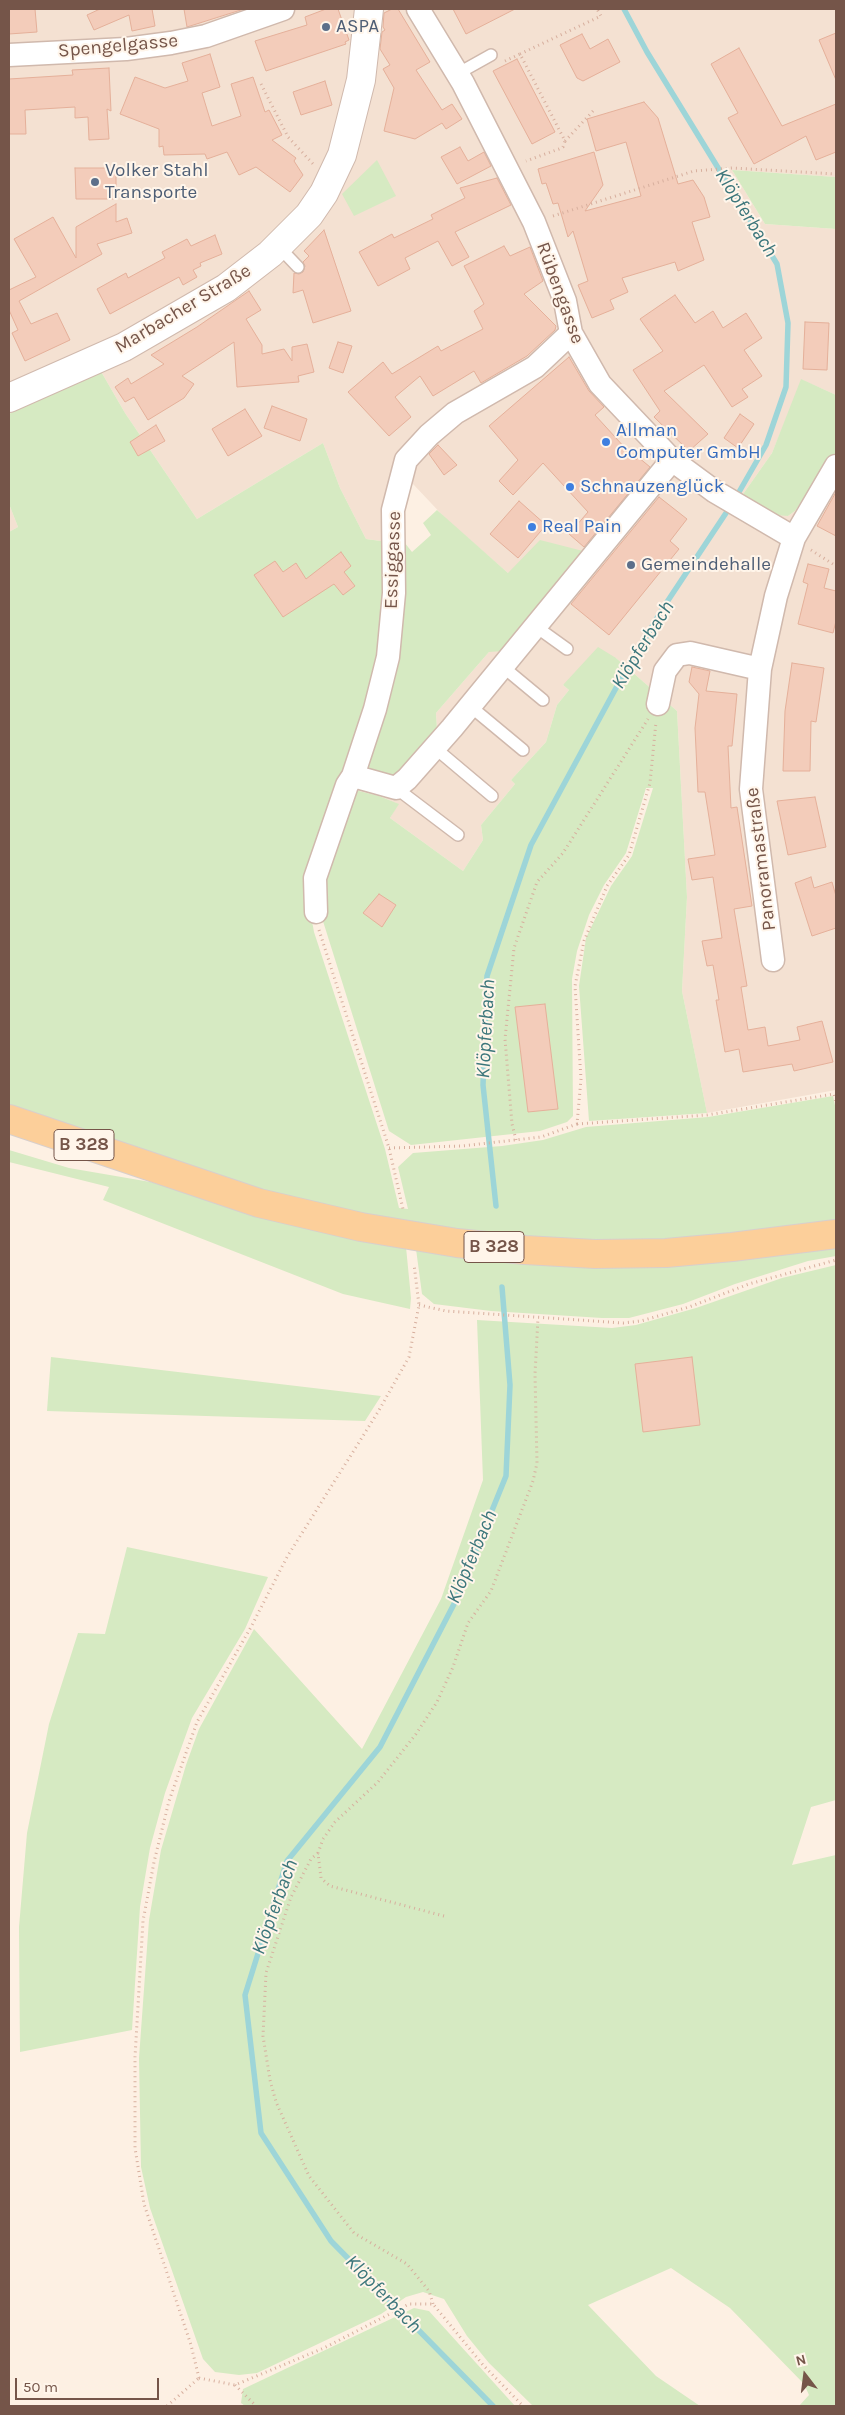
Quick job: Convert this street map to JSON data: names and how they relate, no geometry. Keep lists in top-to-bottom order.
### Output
{
  "streets": {
    "main road": ["B 328"],
    "street": [
      "Spengelgasse",
      "Rübengasse",
      "Marbacher Straße",
      "Essiggasse",
      "Panoramastraße"
    ]
  },
  "crossings": [
    ["Rübengasse", "Essiggasse"],
    ["Rübengasse", "Panoramastraße"]
  ],
  "water": ["Klöpferbach"],
  "places": [
    "ASPA",
    "Volker Stahl Transporte",
    "Allman Computer GmbH",
    "Schnauzenglück",
    "Real Pain",
    "Gemeindehalle"
  ],
  "scale_bar": "50 m",
  "north": "top"
}
